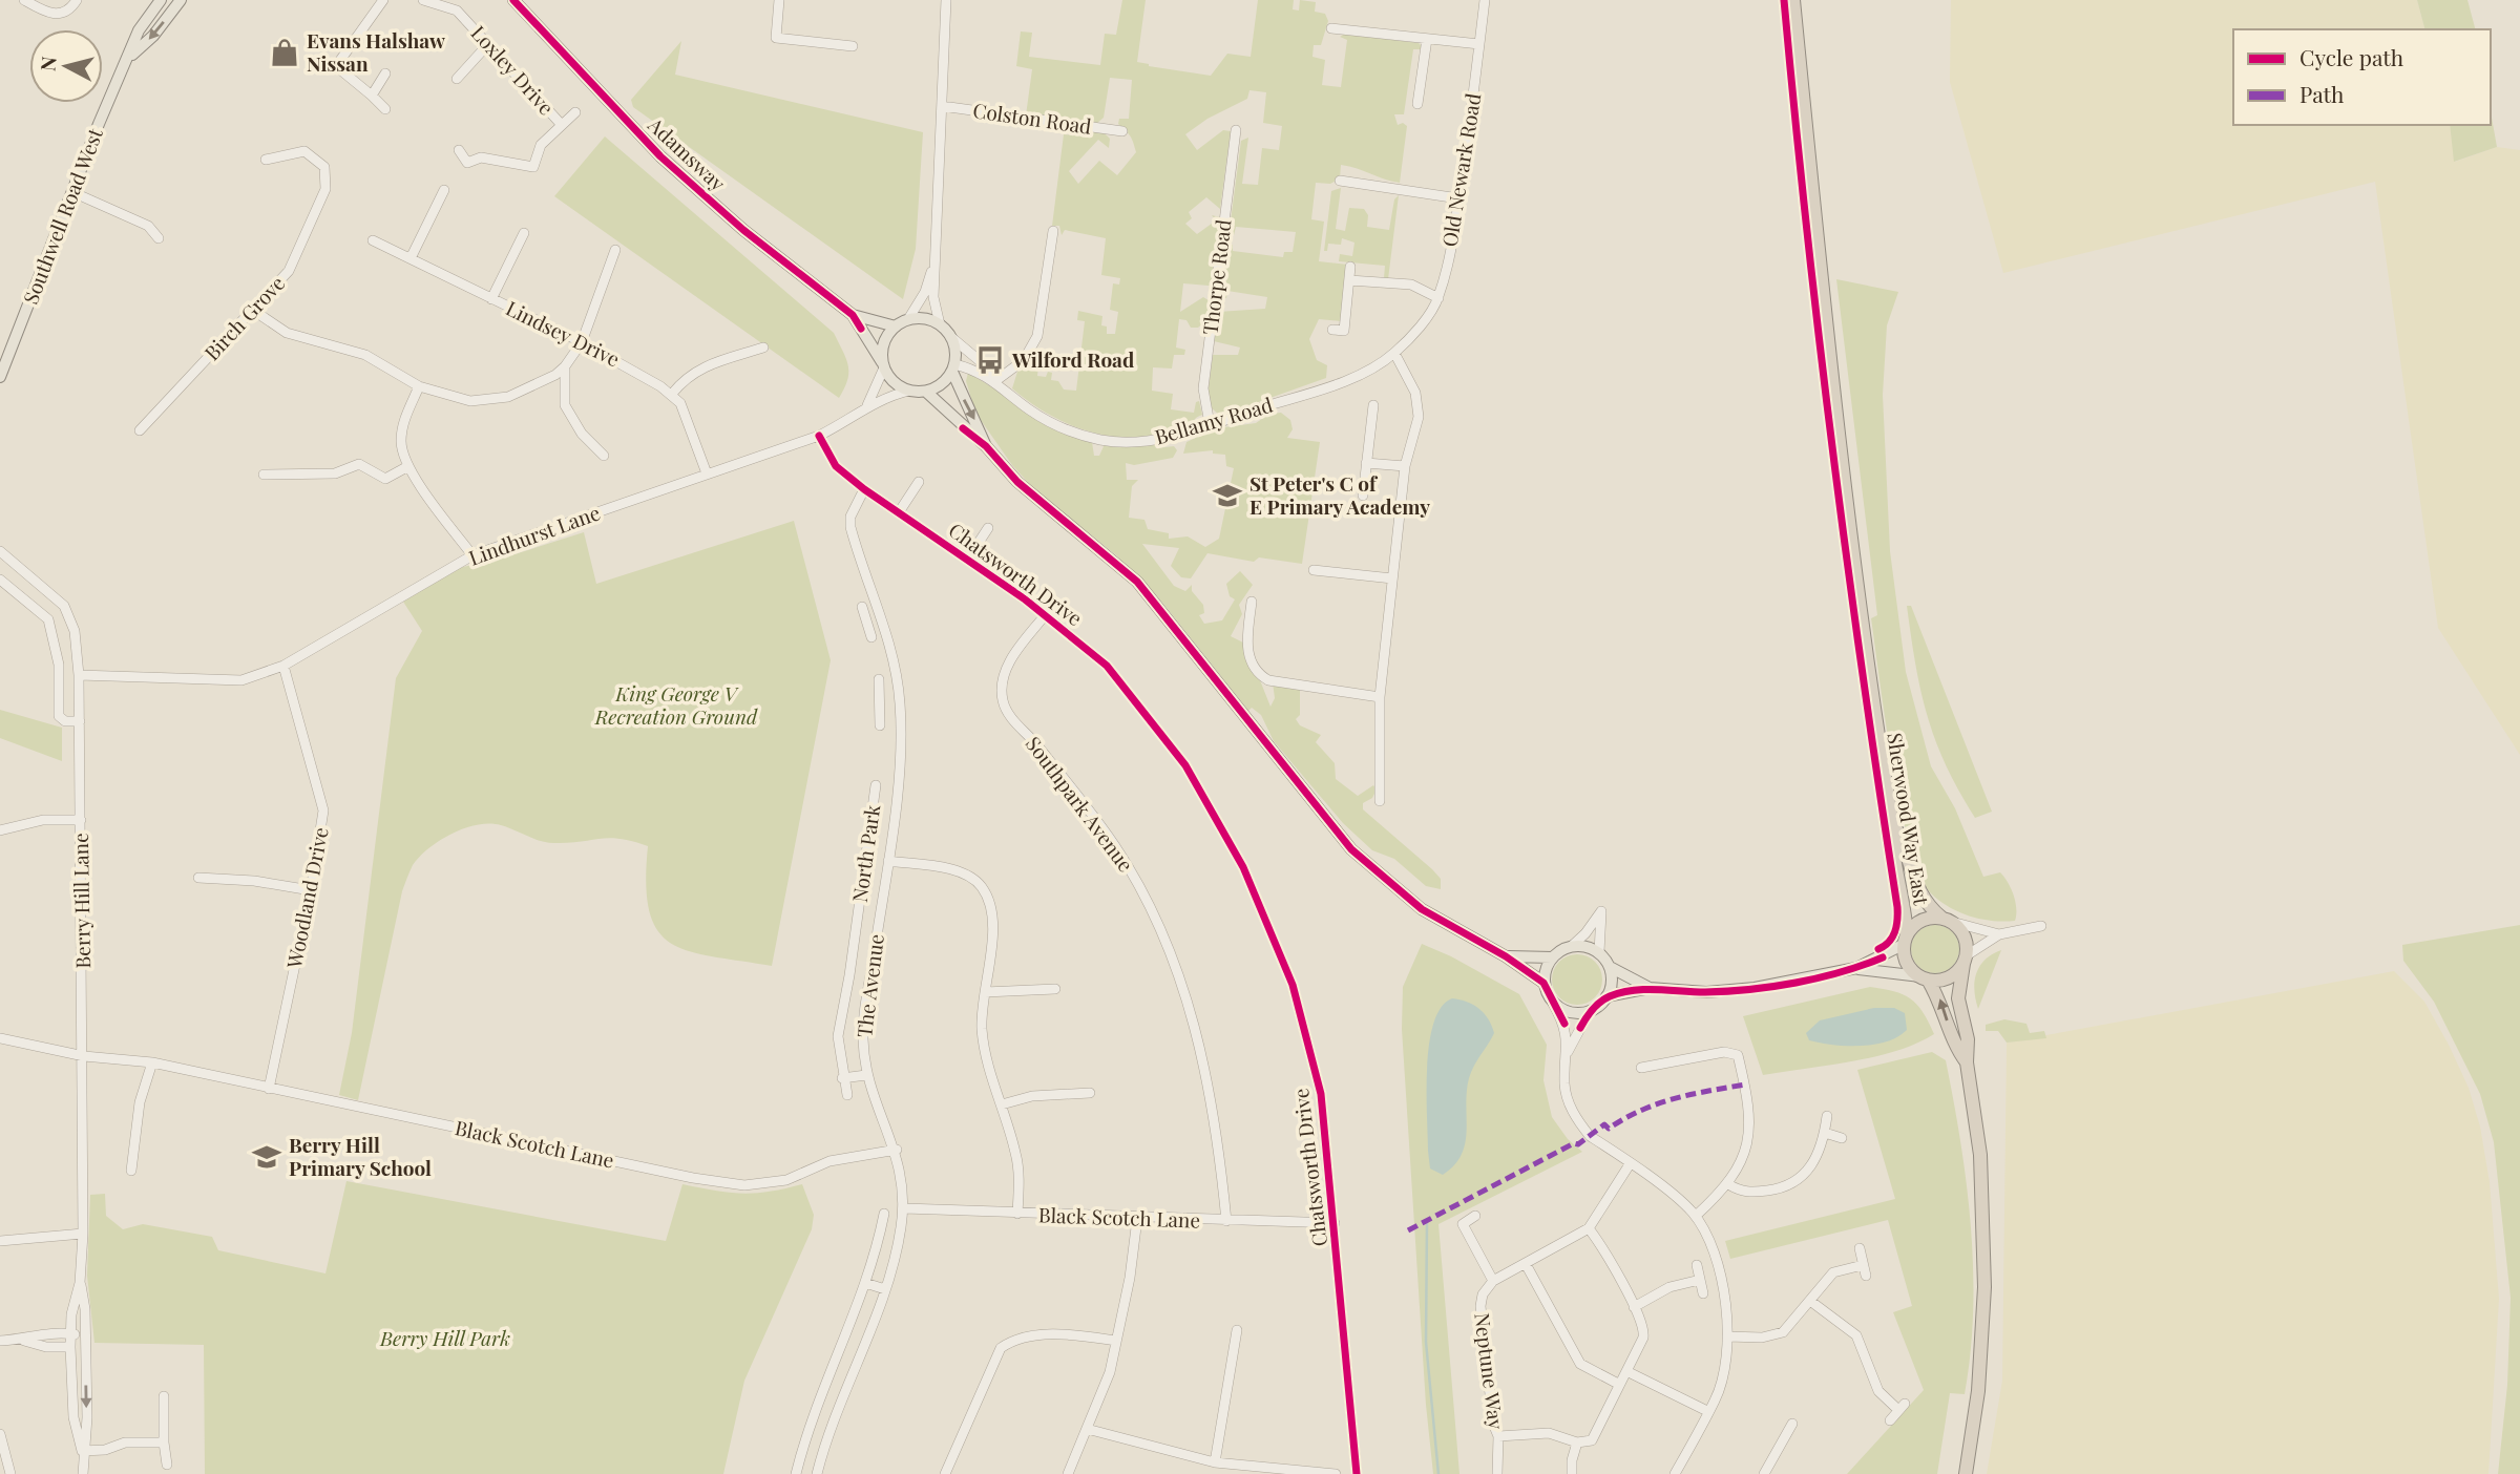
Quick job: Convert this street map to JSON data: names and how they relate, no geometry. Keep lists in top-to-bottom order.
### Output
{
  "streets": {
    "highway": ["Sherwood Way East"],
    "main road": ["Adamsway", "Southwell Road West"],
    "street": [
      "Loxley Drive",
      "Colston Road",
      "Old Newark Road",
      "Thorpe Road",
      "Birch Grove",
      "Lindsey Drive",
      "Bellamy Road",
      "Lindhurst Lane",
      "Chatsworth Drive",
      "Southpark Avenue",
      "North Park",
      "Woodland Drive",
      "Berry Hill Lane",
      "The Avenue",
      "Black Scotch Lane",
      "Neptune Way"
    ]
  },
  "crossings": [
    ["Adamsway", "Bellamy Road"],
    ["Adamsway", "Lindhurst Lane"],
    ["Old Newark Road", "Bellamy Road"],
    ["Thorpe Road", "Bellamy Road"],
    ["Lindsey Drive", "Lindhurst Lane"],
    ["Bellamy Road", "Lindhurst Lane"],
    ["Lindhurst Lane", "Chatsworth Drive"],
    ["Lindhurst Lane", "Woodland Drive"],
    ["Lindhurst Lane", "Berry Hill Lane"],
    ["Chatsworth Drive", "Southpark Avenue"],
    ["Chatsworth Drive", "The Avenue"],
    ["Chatsworth Drive", "Black Scotch Lane"],
    ["Southpark Avenue", "Black Scotch Lane"],
    ["Woodland Drive", "Black Scotch Lane"],
    ["Berry Hill Lane", "Black Scotch Lane"],
    ["The Avenue", "Black Scotch Lane"]
  ],
  "parks": ["King George V Recreation Ground", "Berry Hill Park"],
  "places": {
    "shop": ["Evans Halshaw Nissan"],
    "bus stop": ["Wilford Road"],
    "school or university": ["St Peter's C of E Primary Academy", "Berry Hill Primary School"]
  },
  "legend": ["Cycle path", "Path"],
  "north": "left"
}
